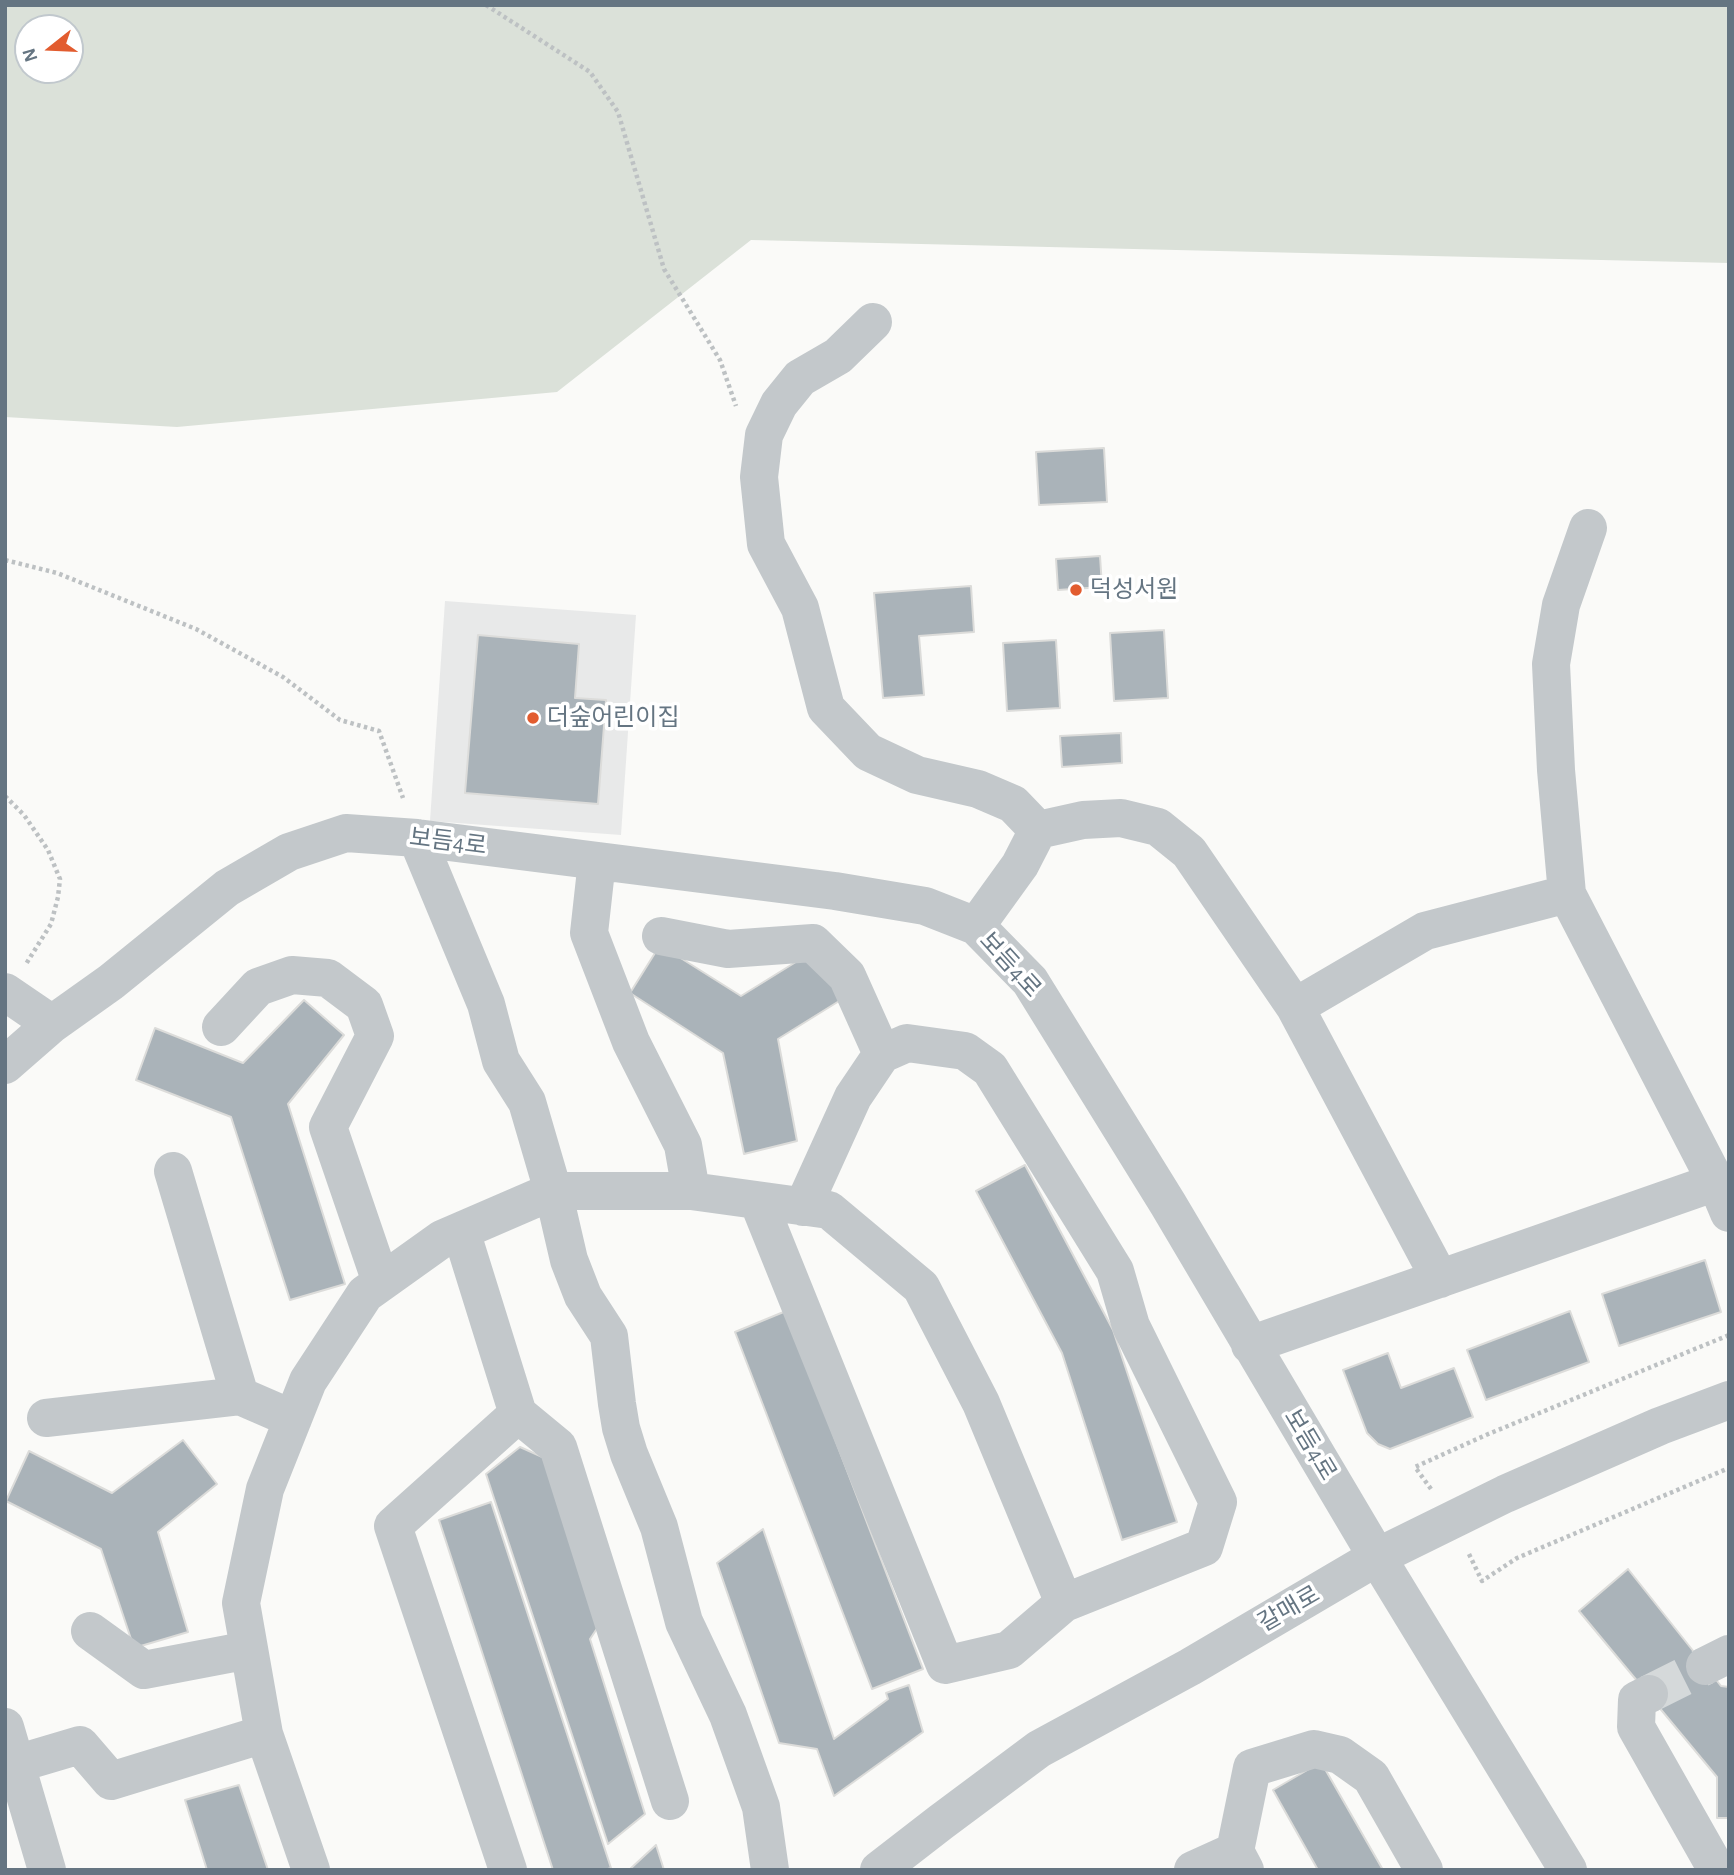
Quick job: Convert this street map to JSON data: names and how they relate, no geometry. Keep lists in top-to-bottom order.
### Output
{
  "streets": {
    "street": ["보듬4로", "갈매로"]
  },
  "crossings": [
    ["보듬4로", "갈매로"]
  ],
  "places": ["덕성서원", "더숲어린이집"],
  "north": "left"
}
